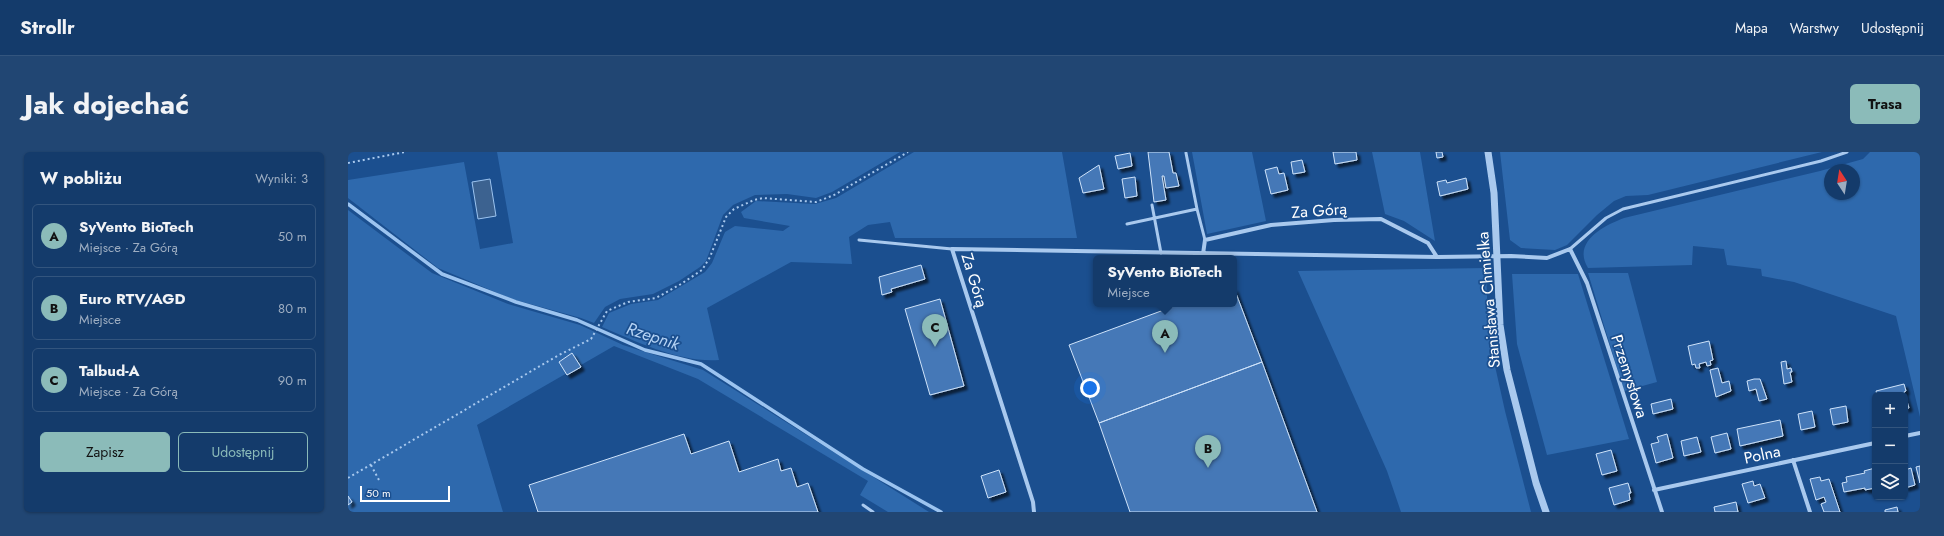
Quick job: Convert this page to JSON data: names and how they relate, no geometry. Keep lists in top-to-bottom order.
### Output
{
  "streets": {
    "street": [
      "Za Górą",
      "Stanisława Chmielka",
      "Przemysłowa",
      "Polna"
    ]
  },
  "crossings": [
    ["Za Górą", "Stanisława Chmielka"],
    ["Za Górą", "Przemysłowa"],
    ["Przemysłowa", "Polna"]
  ],
  "water": ["Rzepnik"],
  "scale_bar": "50 m",
  "north": "top",
  "page": {
    "header": "Strollr",
    "nav": ["Mapa", "Warstwy", "Udostępnij"],
    "title": "Jak dojechać",
    "buttons": [
      "Trasa",
      ["Zapisz", "Udostępnij"]
    ],
    "heading": ["W pobliżu", "Wyniki: 3"],
    "list": [
      {
        "mark": "A",
        "name": "SyVento BioTech",
        "note": "Miejsce · Za Górą",
        "value": "50 m"
      },
      {
        "mark": "B",
        "name": "Euro RTV/AGD",
        "note": "Miejsce",
        "value": "80 m"
      },
      {
        "mark": "C",
        "name": "Talbud-A",
        "note": "Miejsce · Za Górą",
        "value": "90 m"
      }
    ],
    "popup": ["SyVento BioTech", "Miejsce"],
    "pins": ["C", "A", "B"],
    "map_buttons": ["+", "−"],
    "scale": "50 m"
  }
}
